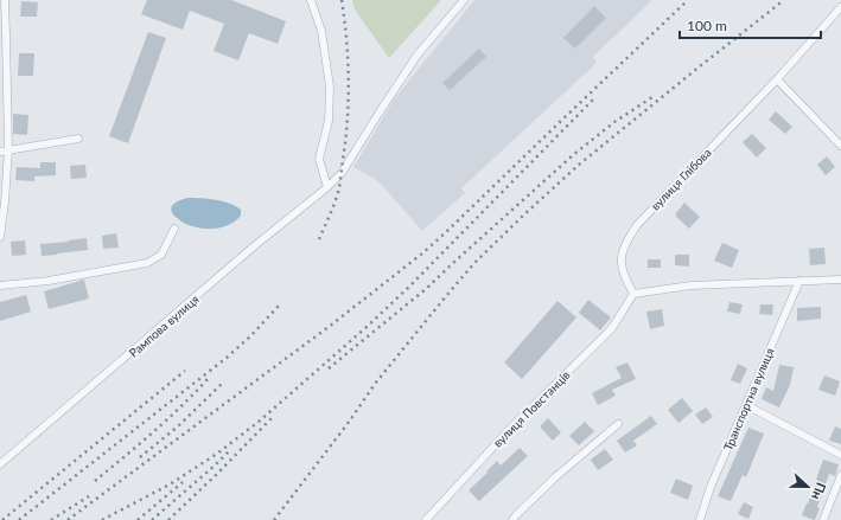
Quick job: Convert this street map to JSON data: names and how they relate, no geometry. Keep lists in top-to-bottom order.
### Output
{
  "streets": {
    "street": [
      "вулиця Глібова",
      "Рампова вулиця",
      "Транспортна вулиця",
      "вулиця Повстанців"
    ]
  },
  "crossings": [
    ["вулиця Глібова", "вулиця Повстанців"]
  ],
  "scale_bar": "100 m",
  "north": "right"
}
